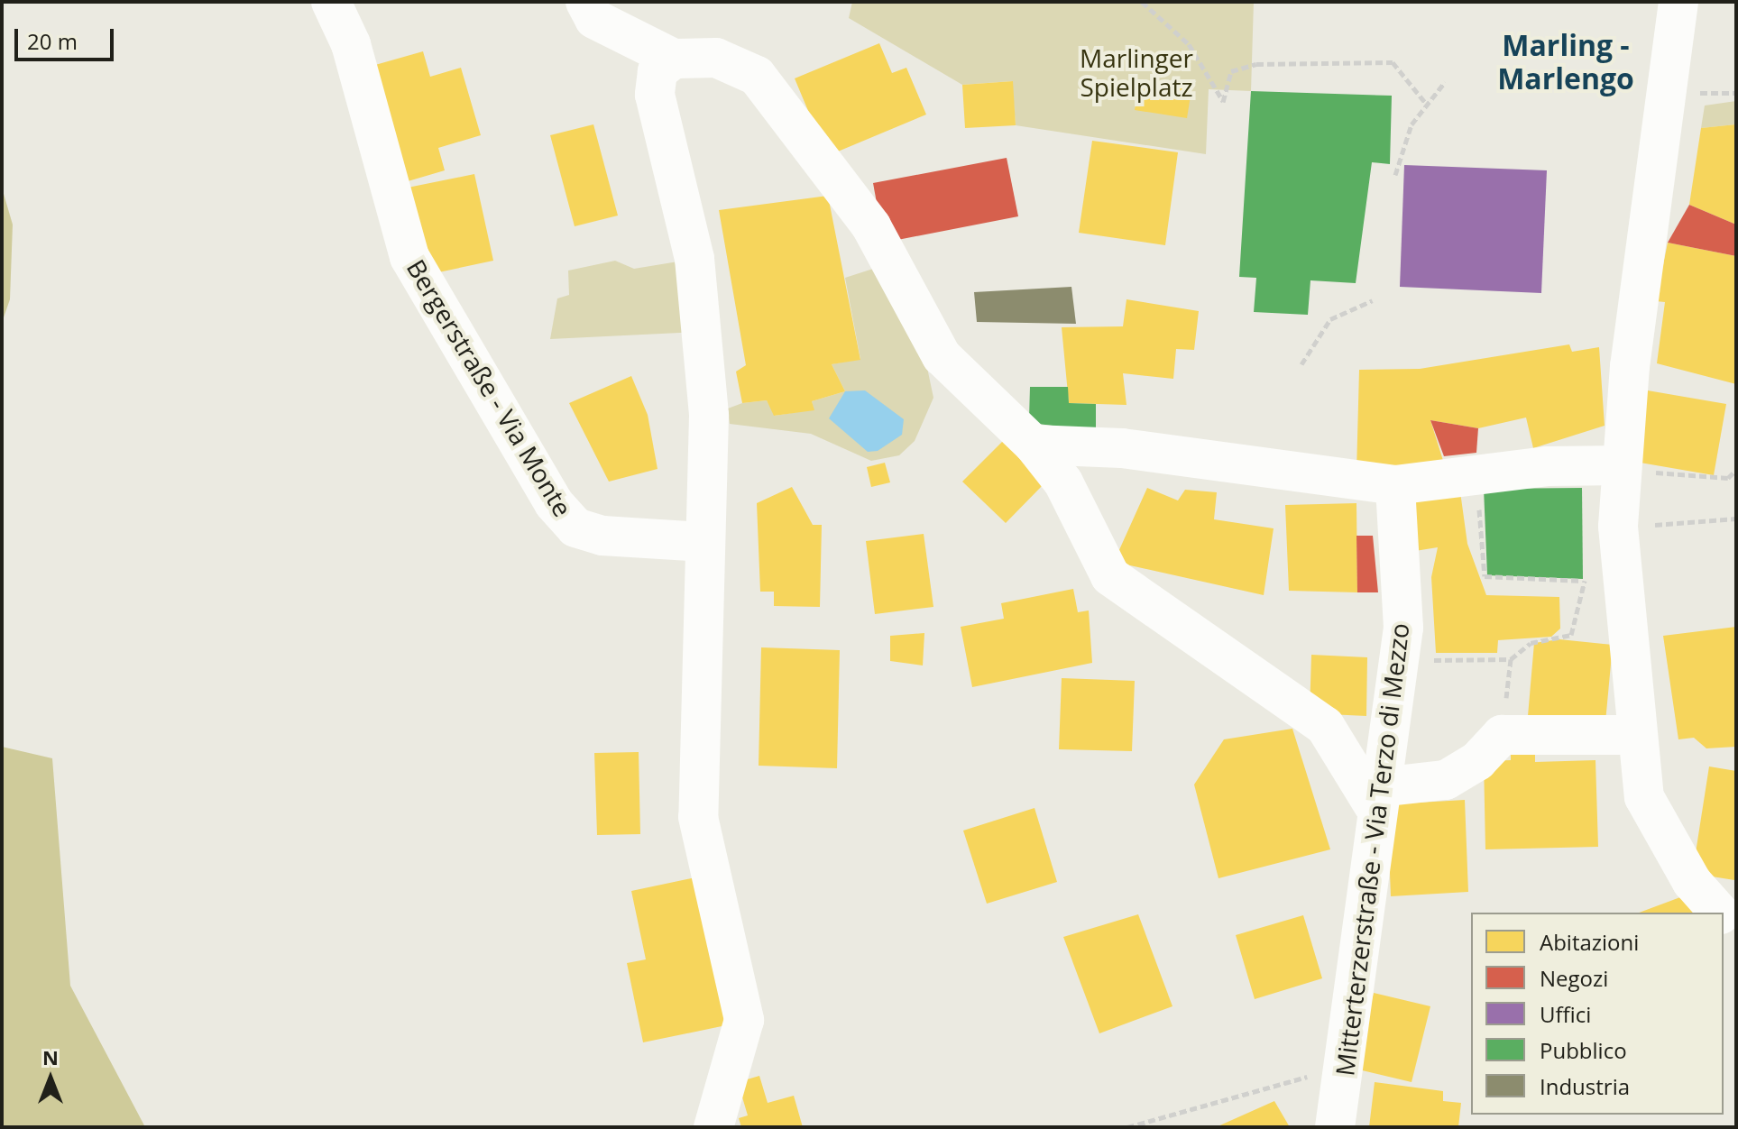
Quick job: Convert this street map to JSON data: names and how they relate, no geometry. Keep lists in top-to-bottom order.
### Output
{
  "streets": {
    "street": ["Bergerstraße - Via Monte", "Mitterterzerstraße - Via Terzo di Mezzo"]
  },
  "districts": ["Marling - Marlengo"],
  "parks": ["Marlinger Spielplatz"],
  "legend": [
    "Abitazioni",
    "Negozi",
    "Uffici",
    "Pubblico",
    "Industria"
  ],
  "scale_bar": "20 m",
  "north": "top"
}
